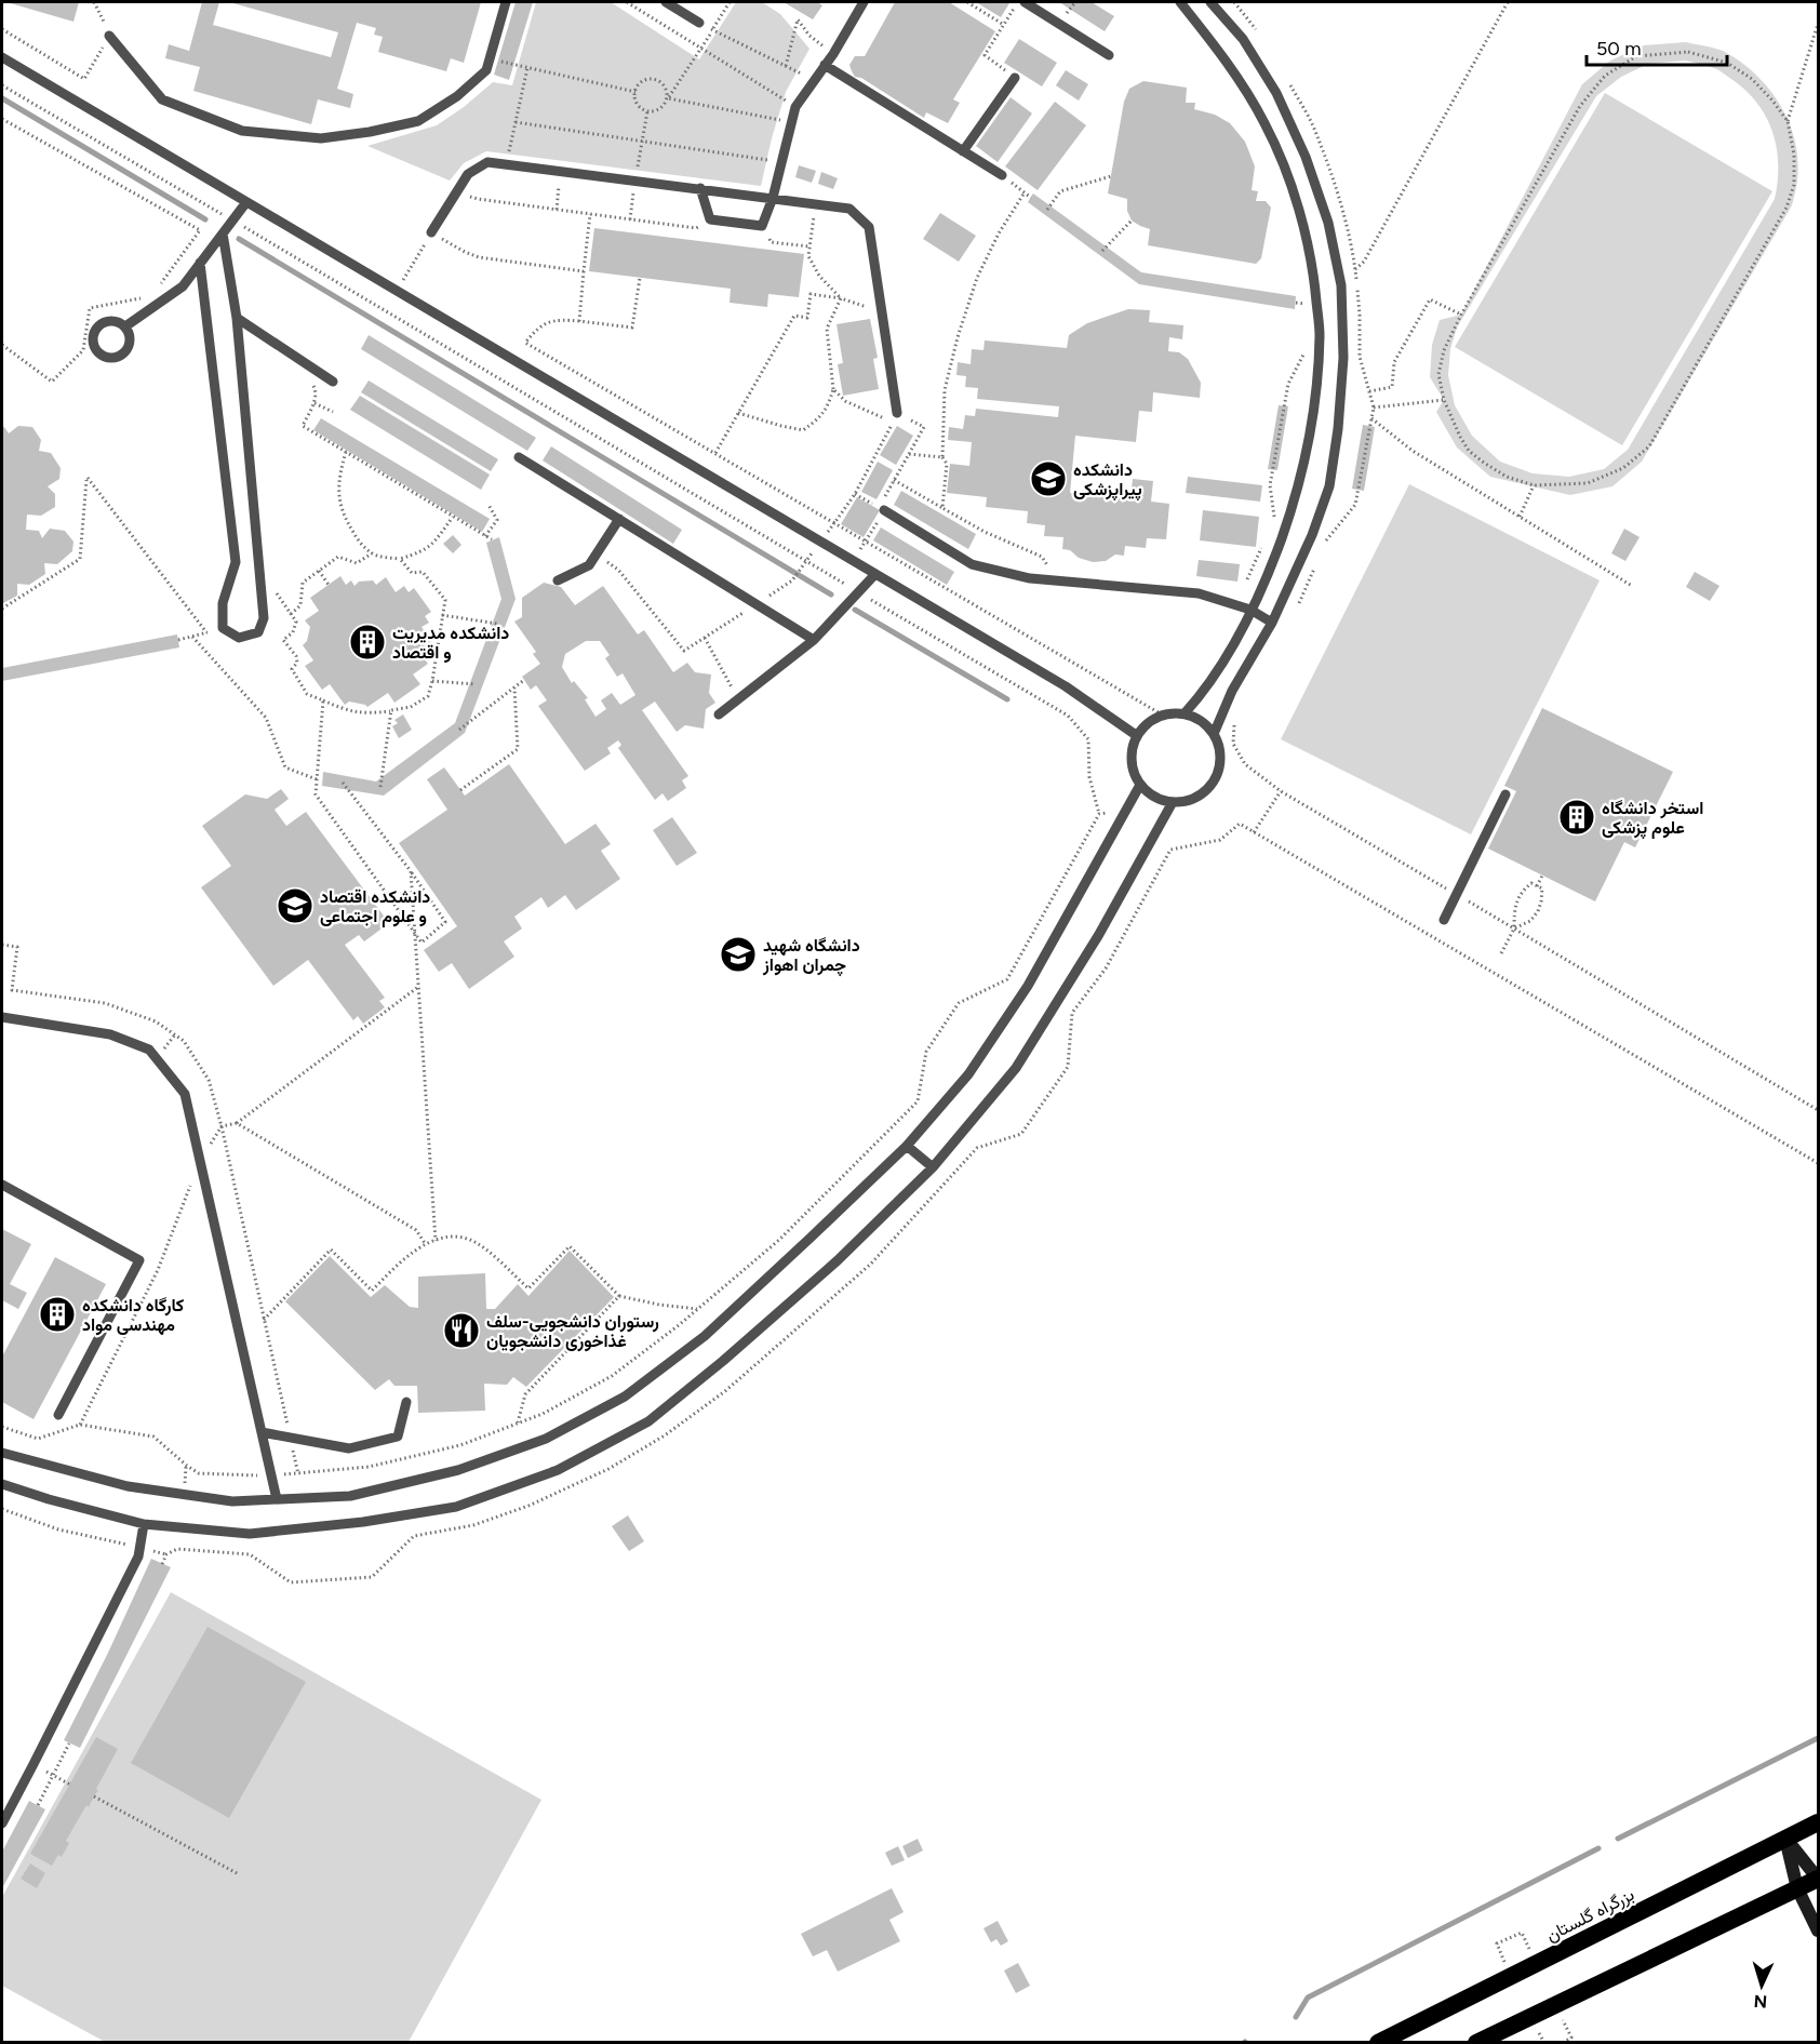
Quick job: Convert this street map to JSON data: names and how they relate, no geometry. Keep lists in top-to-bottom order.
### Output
{
  "streets": {
    "highway": ["بزرگراه گلستان"]
  },
  "places": {
    "school or university": ["دانشکده پیراپزشکی", "دانشکده اقتصاد و علوم اجتماعی", "دانشگاه شهید چمران اهواز"],
    "building": ["دانشکده مدیریت و اقتصاد", "استخر دانشگاه علوم پزشکی", "کارگاه دانشکده مهندسی مواد"],
    "restaurant": ["رستوران دانشجویی-سلف غذاخوری دانشجویان"]
  },
  "scale_bar": "50 m",
  "north": "bottom"
}
